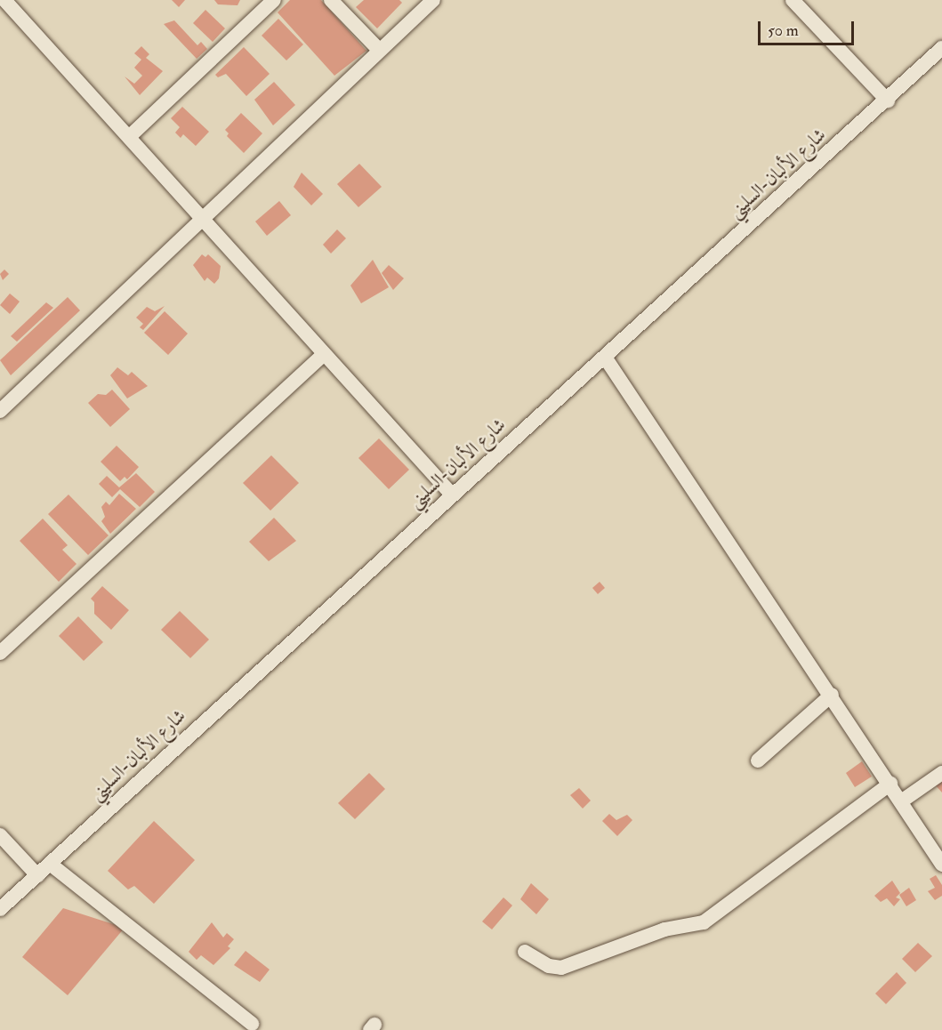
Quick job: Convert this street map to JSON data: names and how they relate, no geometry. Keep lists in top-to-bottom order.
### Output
{
  "streets": {
    "street": ["شارع الألبان-السليني"]
  },
  "scale_bar": "50 m"
}
